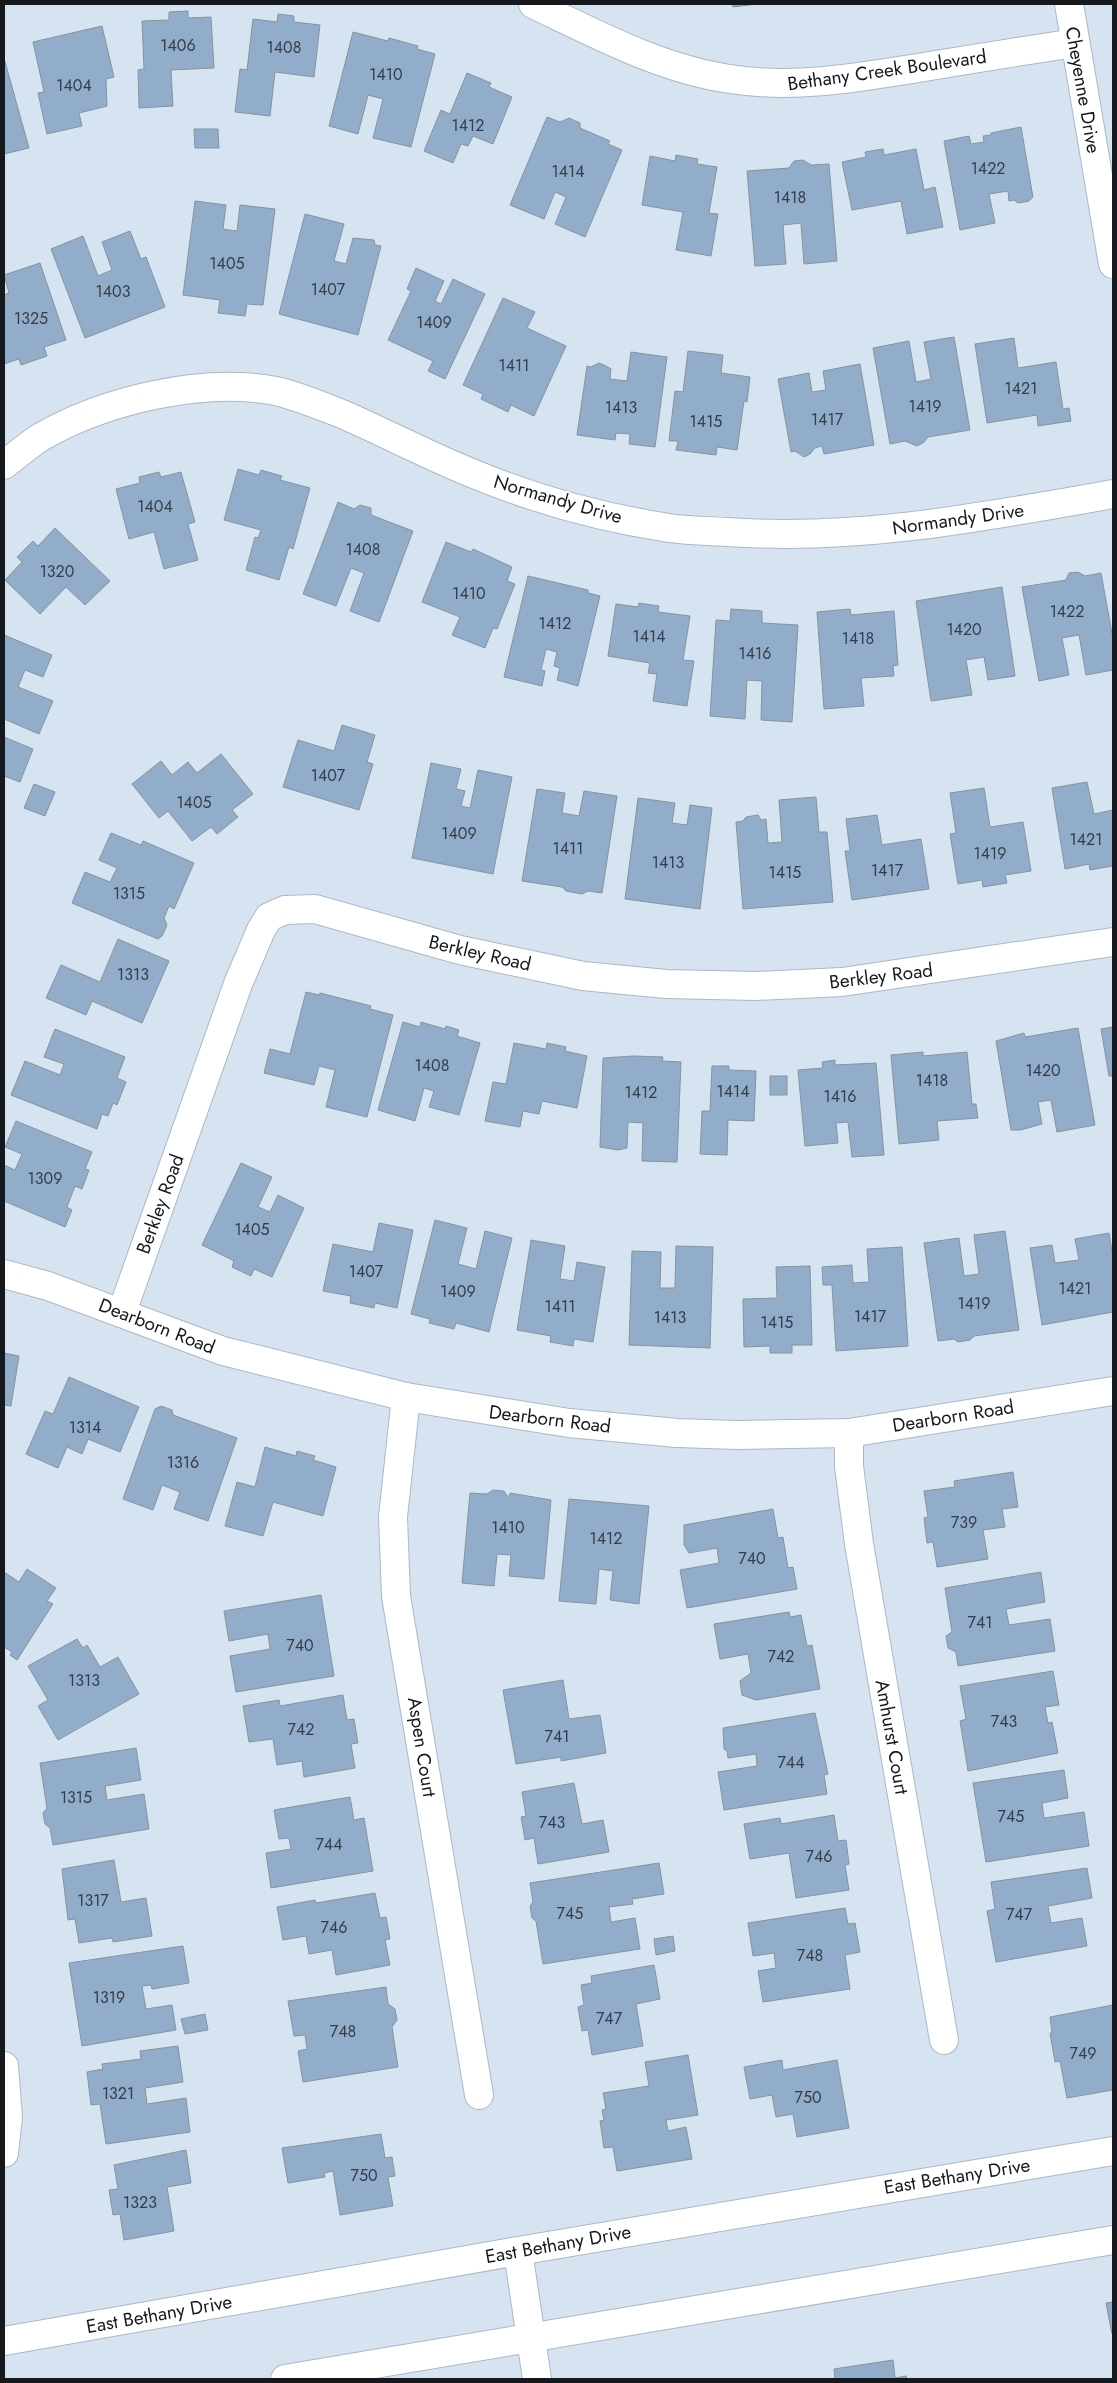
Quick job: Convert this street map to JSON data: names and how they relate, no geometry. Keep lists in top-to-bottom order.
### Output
{
  "streets": {
    "street": [
      "Bethany Creek Boulevard",
      "Cheyenne Drive",
      "Normandy Drive",
      "Berkley Road",
      "Dearborn Road",
      "Amhurst Court",
      "Aspen Court",
      "East Bethany Drive"
    ]
  },
  "crossings": [
    ["Bethany Creek Boulevard", "Cheyenne Drive"],
    ["Berkley Road", "Dearborn Road"],
    ["Dearborn Road", "Amhurst Court"],
    ["Dearborn Road", "Aspen Court"]
  ],
  "house_numbers": [
    "1406",
    "1408",
    "1410",
    "1404",
    "1412",
    "1422",
    "1414",
    "1418",
    "1405",
    "1407",
    "1403",
    "1325",
    "1409",
    "1411",
    "1421",
    "1419",
    "1413",
    "1417",
    "1415",
    "1404",
    "1408",
    "1320",
    "1410",
    "1422",
    "1412",
    "1420",
    "1414",
    "1418",
    "1416",
    "1407",
    "1405",
    "1409",
    "1421",
    "1411",
    "1419",
    "1413",
    "1417",
    "1415",
    "1315",
    "1313",
    "1408",
    "1420",
    "1418",
    "1414",
    "1412",
    "1416",
    "1309",
    "1405",
    "1407",
    "1421",
    "1409",
    "1419",
    "1411",
    "1417",
    "1413",
    "1415",
    "1314",
    "1316",
    "739",
    "1410",
    "1412",
    "740",
    "741",
    "740",
    "742",
    "1313",
    "743",
    "742",
    "741",
    "744",
    "1315",
    "745",
    "743",
    "744",
    "746",
    "1317",
    "745",
    "747",
    "746",
    "748",
    "1319",
    "747",
    "748",
    "749",
    "1321",
    "750",
    "750",
    "1323"
  ]
}
